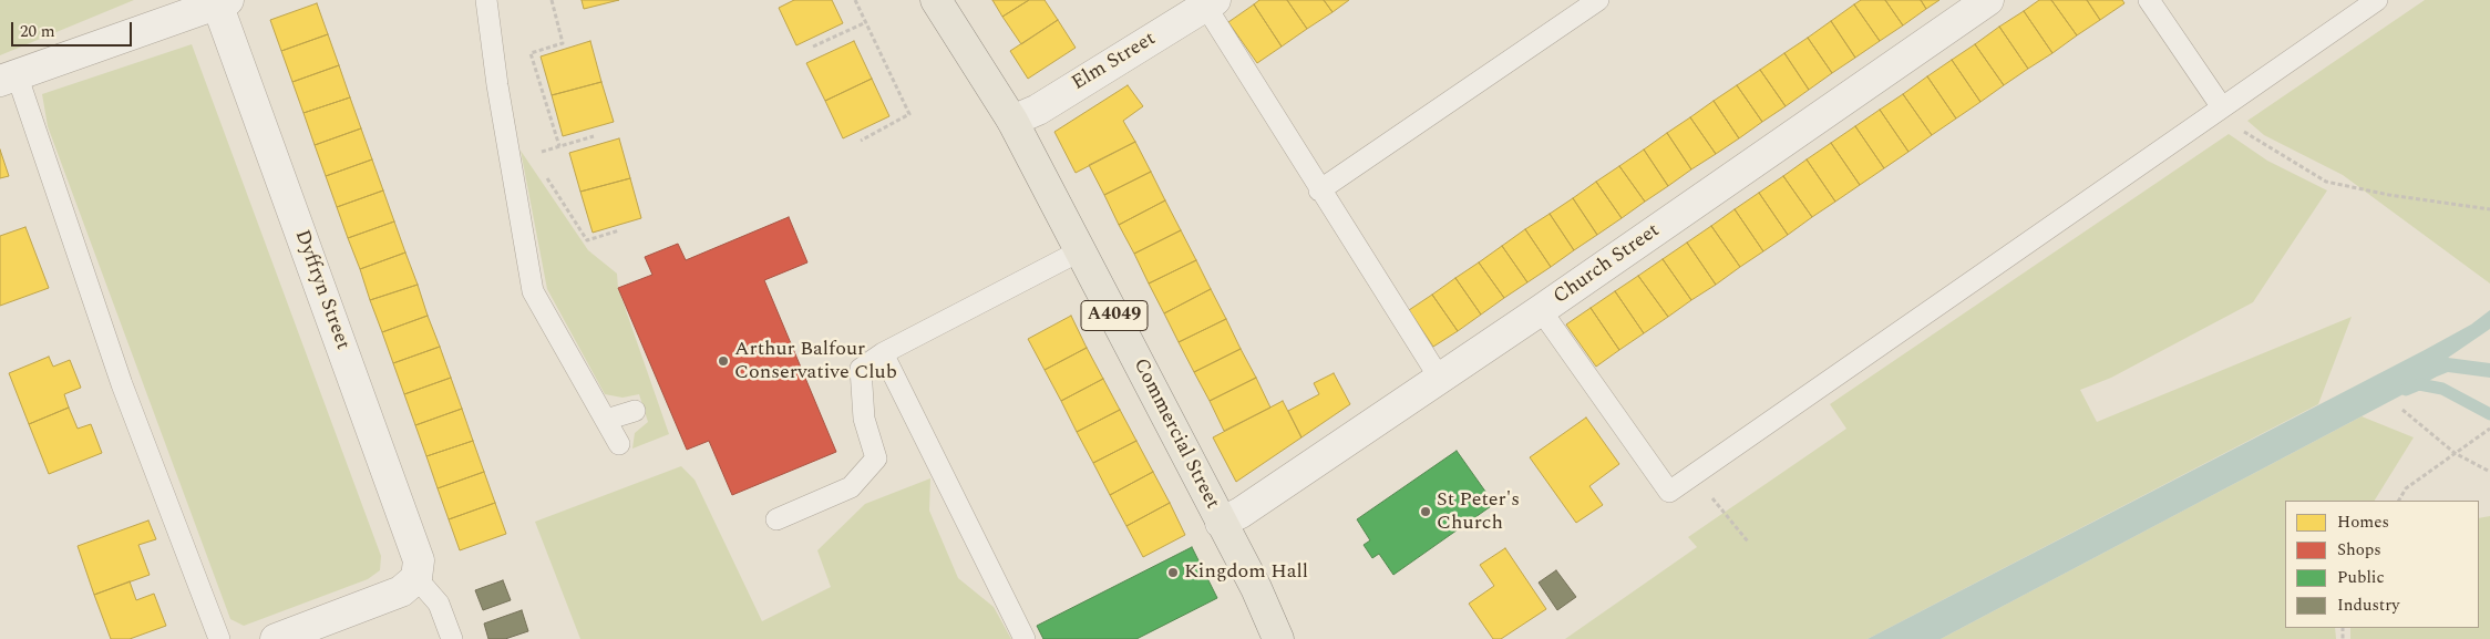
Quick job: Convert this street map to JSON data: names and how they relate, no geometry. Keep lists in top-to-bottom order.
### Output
{
  "streets": {
    "main road": ["A4049", "Commercial Street"],
    "street": ["Elm Street", "Church Street", "Dyffryn Street"]
  },
  "crossings": [
    ["Elm Street", "Commercial Street"],
    ["Church Street", "Commercial Street"]
  ],
  "places": ["Arthur Balfour Conservative Club", "St Peter's Church", "Kingdom Hall"],
  "legend": [
    "Homes",
    "Shops",
    "Public",
    "Industry"
  ],
  "scale_bar": "20 m"
}
